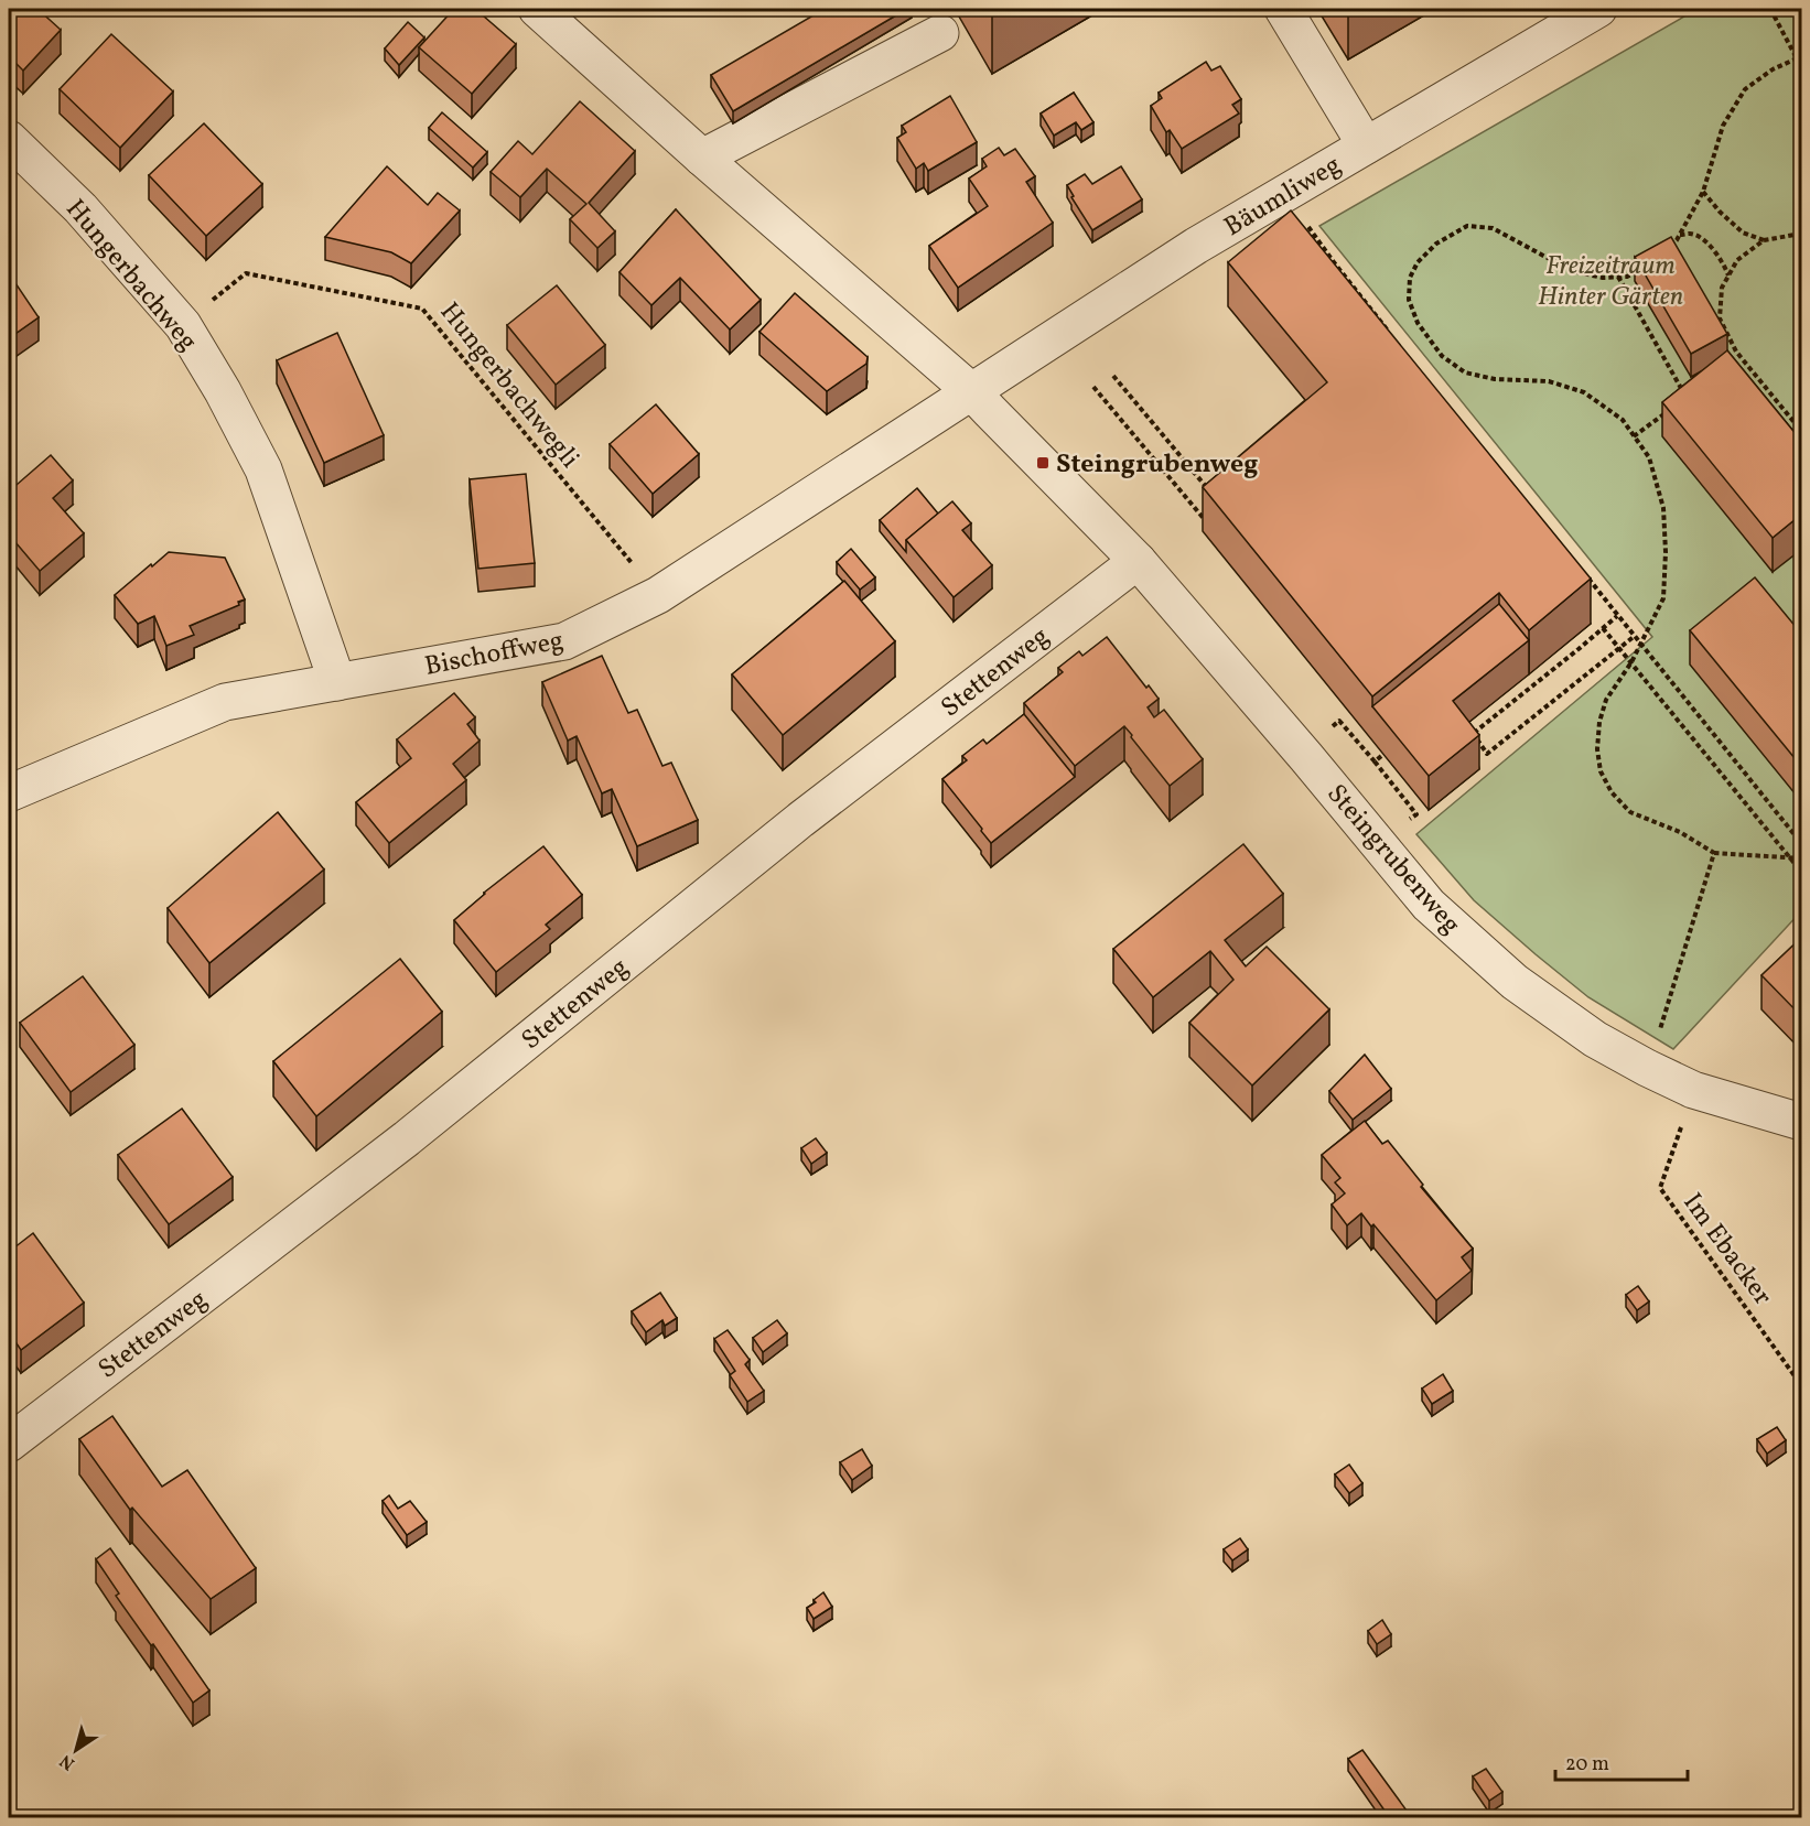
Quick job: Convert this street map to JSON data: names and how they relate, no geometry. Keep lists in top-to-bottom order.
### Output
{
  "streets": {
    "street": [
      "Bäumliweg",
      "Hungerbachweg",
      "Bischoffweg",
      "Stettenweg",
      "Steingrubenweg"
    ],
    "path": ["Hungerbachwegli", "Im Ebacker"]
  },
  "crossings": [
    ["Bäumliweg", "Bischoffweg"],
    ["Bäumliweg", "Steingrubenweg"],
    ["Hungerbachweg", "Bischoffweg"],
    ["Hungerbachwegli", "Bischoffweg"],
    ["Bischoffweg", "Steingrubenweg"],
    ["Stettenweg", "Steingrubenweg"],
    ["Steingrubenweg", "Im Ebacker"]
  ],
  "parks": ["Freizeitraum Hinter Gärten"],
  "places": {
    "transit": ["Steingrubenweg"]
  },
  "scale_bar": "20 m",
  "north": "bottom left"
}
